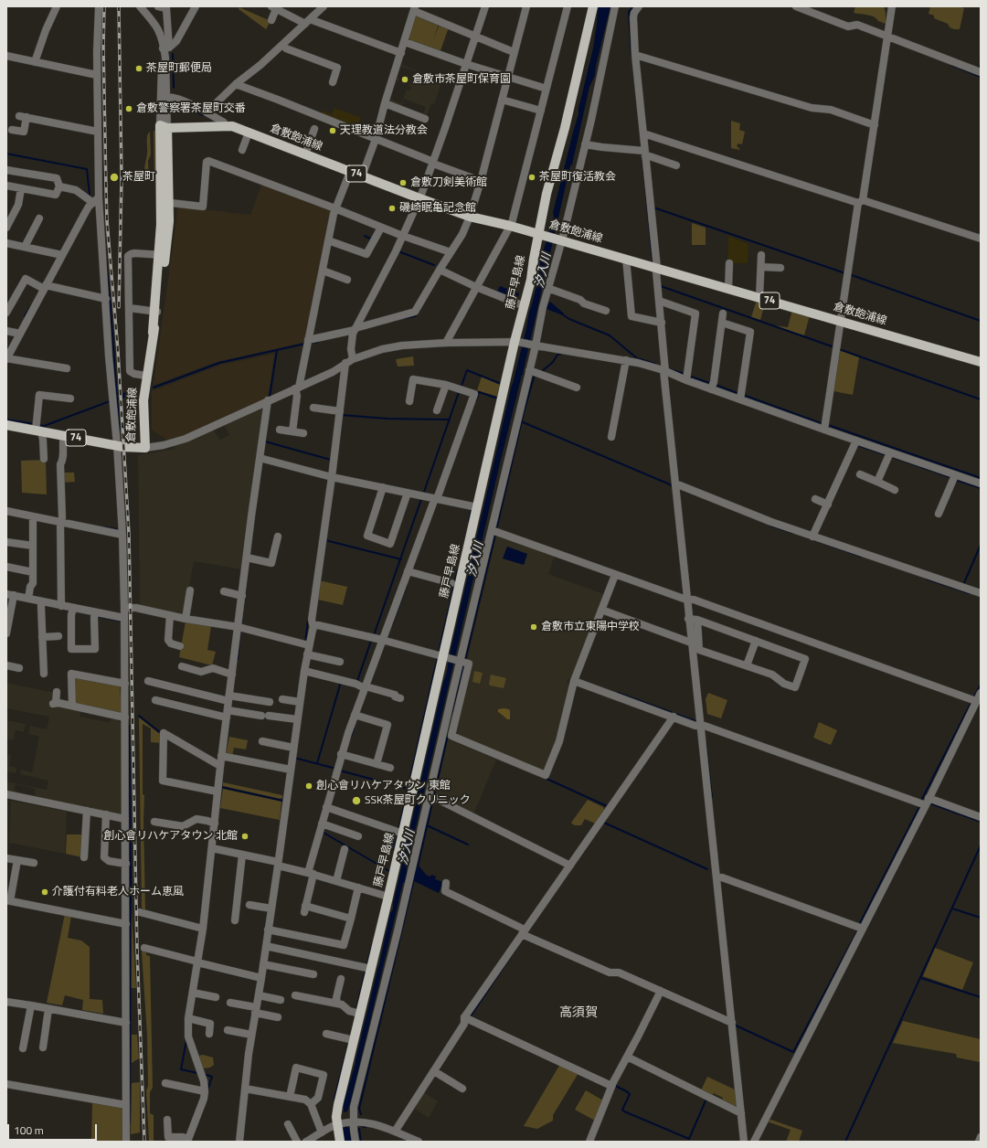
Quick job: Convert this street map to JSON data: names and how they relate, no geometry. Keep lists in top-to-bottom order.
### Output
{
  "streets": {
    "main road": ["倉敷飽浦線", "74", "藤戸早島線"]
  },
  "crossings": [
    ["倉敷飽浦線", "藤戸早島線"]
  ],
  "districts": ["高須賀"],
  "water": ["汐入川"],
  "places": [
    "茶屋町郵便局",
    "倉敷市茶屋町保育園",
    "倉敷警察署茶屋町交番",
    "天理教道法分教会",
    "茶屋町",
    "茶屋町復活教会",
    "倉敷刀剣美術館",
    "磯崎眠亀記念館",
    "倉敷市立東陽中学校",
    "創心會リハケアタウン 東館",
    "SSK茶屋町クリニック",
    "創心會リハケアタウン 北館",
    "介護付有料老人ホーム恵風"
  ],
  "scale_bar": "100 m"
}
